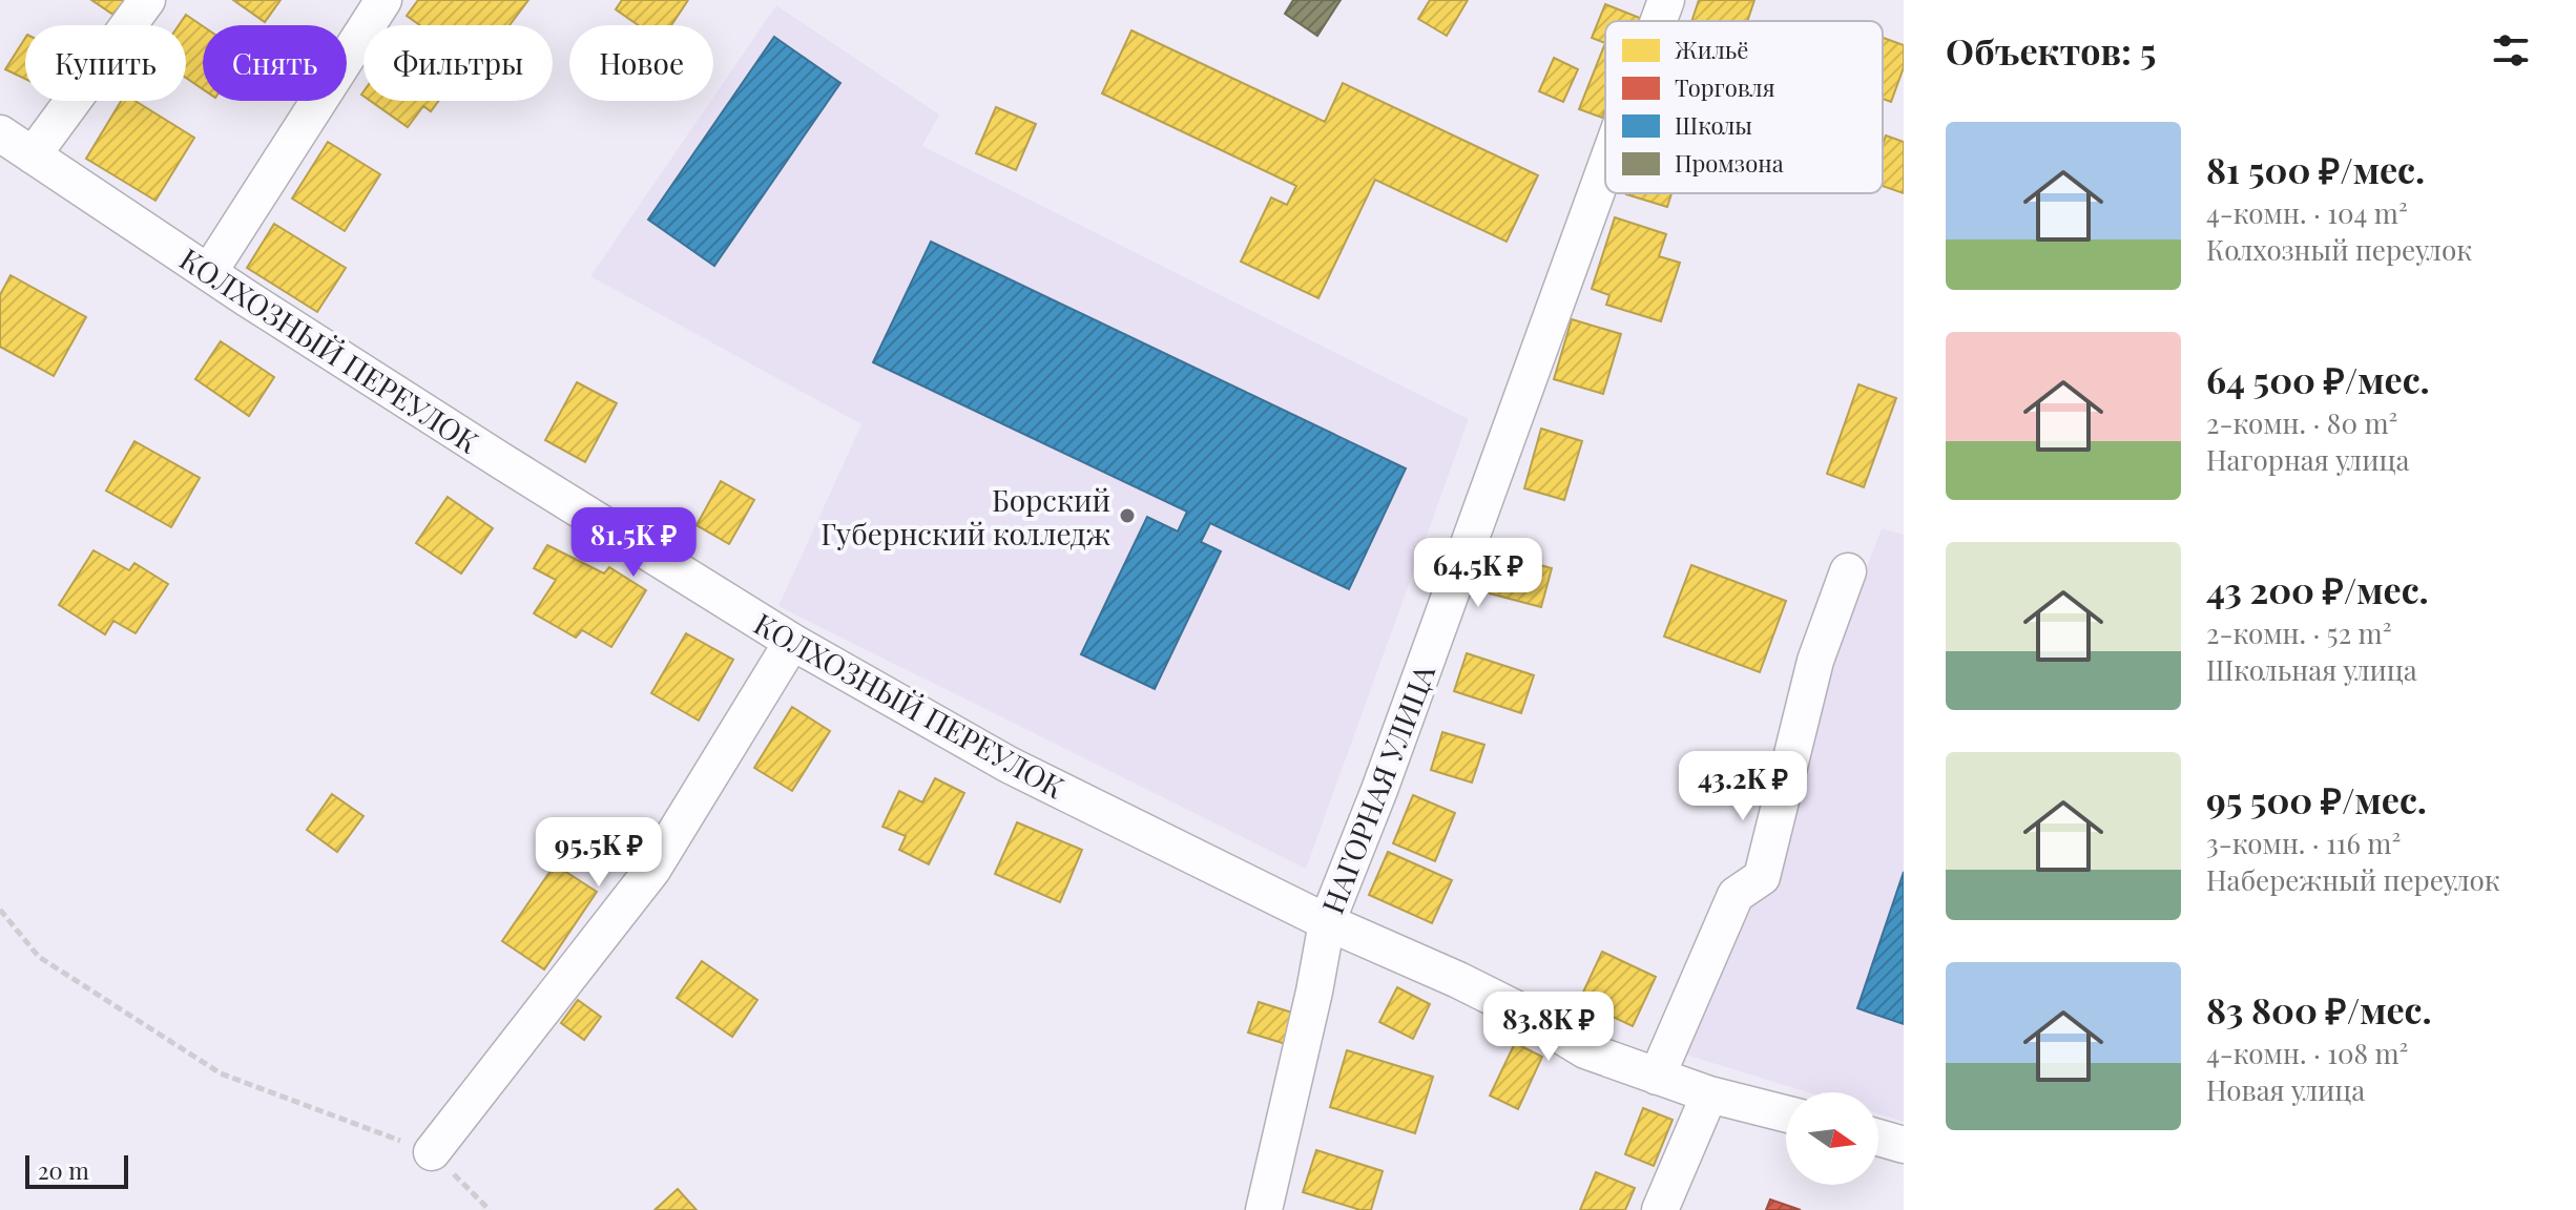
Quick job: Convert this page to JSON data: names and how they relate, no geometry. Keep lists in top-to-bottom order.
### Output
{
  "streets": {
    "street": ["КОЛХОЗНЫЙ ПЕРЕУЛОК", "НАГОРНАЯ УЛИЦА"]
  },
  "crossings": [
    ["КОЛХОЗНЫЙ ПЕРЕУЛОК", "НАГОРНАЯ УЛИЦА"]
  ],
  "places": ["Борский Губернский колледж"],
  "legend": [
    "Жильё",
    "Торговля",
    "Школы",
    "Промзона"
  ],
  "scale_bar": "20 m",
  "north": "right",
  "page": {
    "heading": "Объектов: 5",
    "chip": [
      "Купить",
      "Снять",
      "Фильтры",
      "Новое"
    ],
    "list": [
      {
        "name": "81 500 ₽/мес.",
        "note": "4-комн. · 104 m² · Колхозный переулок"
      },
      {
        "name": "64 500 ₽/мес.",
        "note": "2-комн. · 80 m² · Нагорная улица"
      },
      {
        "name": "43 200 ₽/мес.",
        "note": "2-комн. · 52 m² · Школьная улица"
      },
      {
        "name": "95 500 ₽/мес.",
        "note": "3-комн. · 116 m² · Набережный переулок"
      },
      {
        "name": "83 800 ₽/мес.",
        "note": "4-комн. · 108 m² · Новая улица"
      }
    ],
    "price": [
      "81.5K ₽",
      "64.5K ₽",
      "43.2K ₽",
      "95.5K ₽",
      "83.8K ₽"
    ],
    "scale": "20 m"
  }
}
